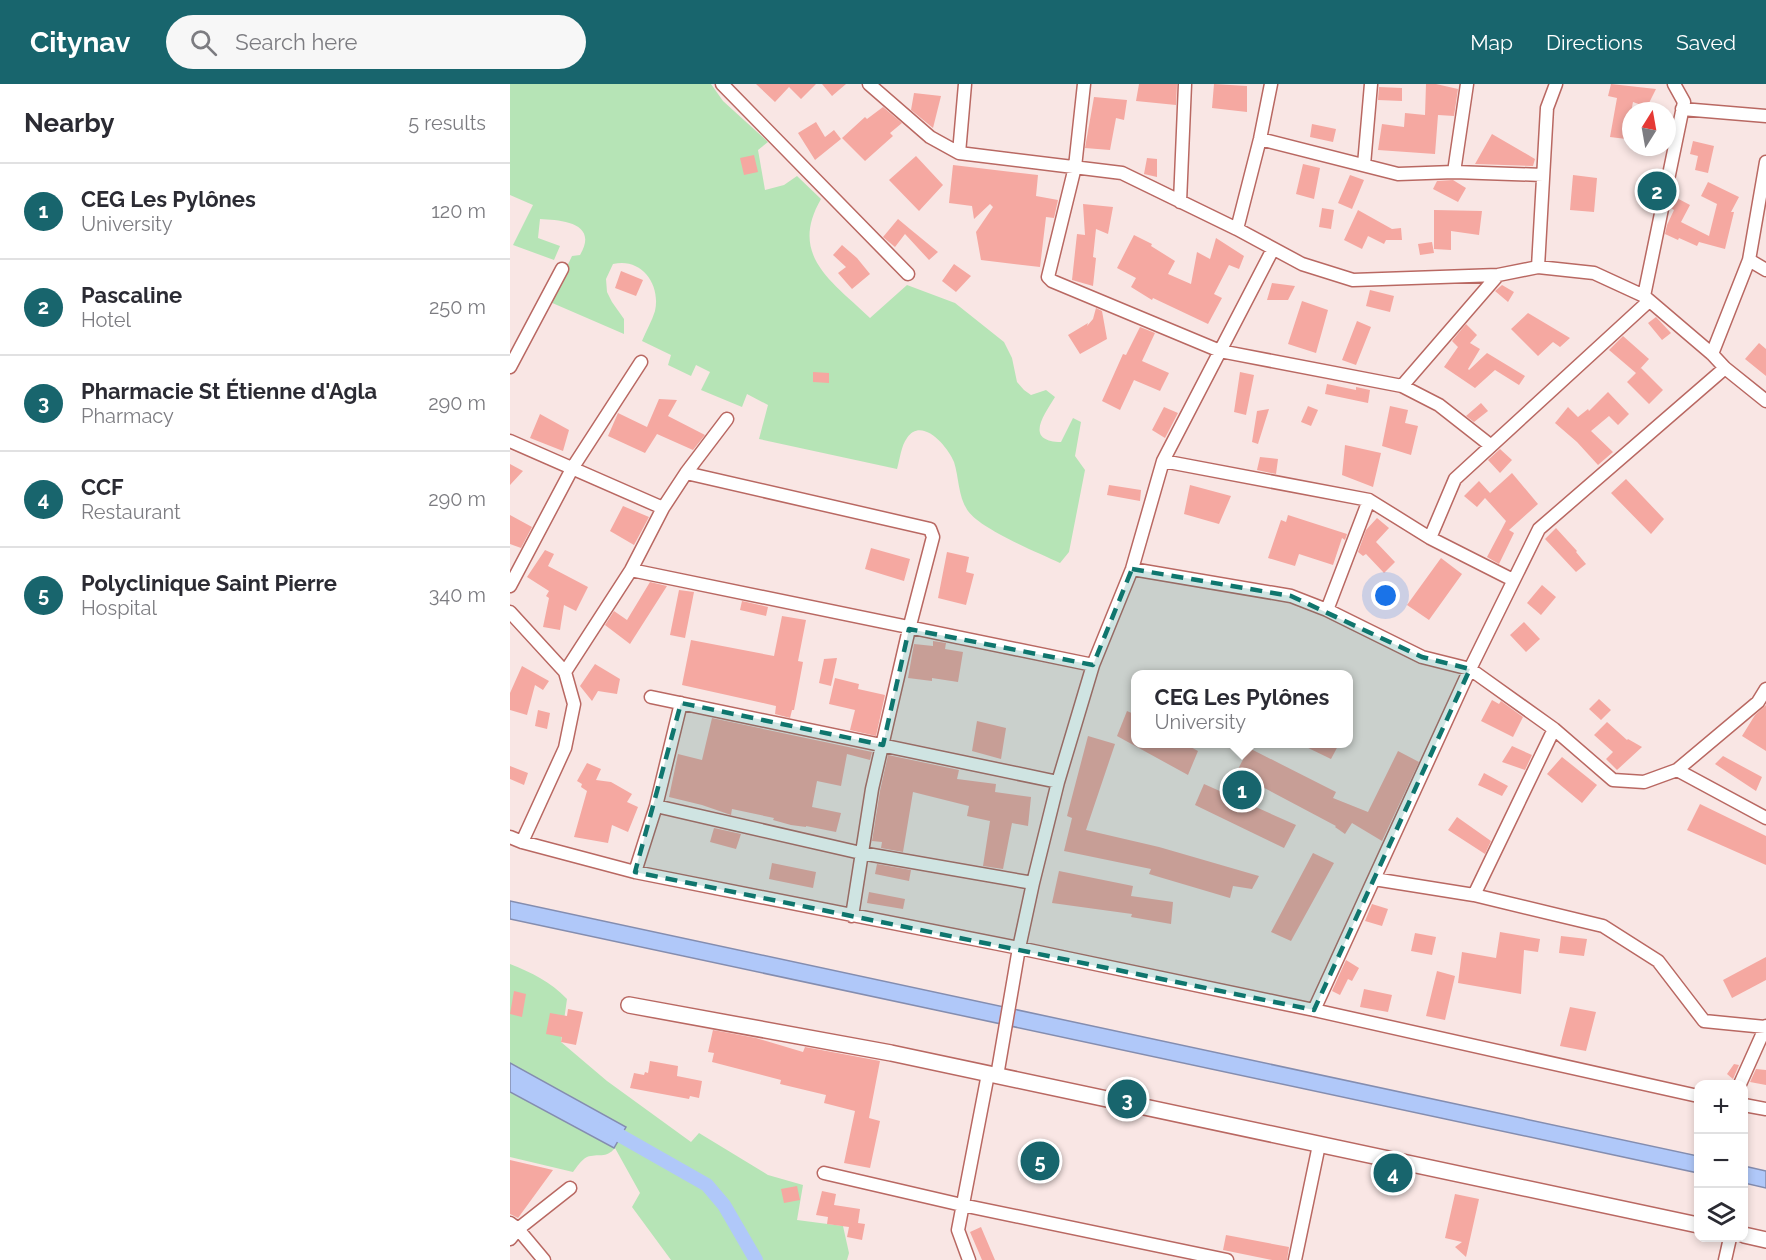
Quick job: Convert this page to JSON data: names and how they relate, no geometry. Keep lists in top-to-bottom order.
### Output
{
  "north": "top",
  "page": {
    "header": "Citynav",
    "search": "Search here",
    "nav": ["Map", "Directions", "Saved"],
    "heading": ["Nearby", "5 results"],
    "list": [
      {
        "mark": "1",
        "name": "CEG Les Pylônes",
        "note": "University",
        "value": "120 m"
      },
      {
        "mark": "2",
        "name": "Pascaline",
        "note": "Hotel",
        "value": "250 m"
      },
      {
        "mark": "3",
        "name": "Pharmacie St Étienne d'Agla",
        "note": "Pharmacy",
        "value": "290 m"
      },
      {
        "mark": "4",
        "name": "CCF",
        "note": "Restaurant",
        "value": "290 m"
      },
      {
        "mark": "5",
        "name": "Polyclinique Saint Pierre",
        "note": "Hospital",
        "value": "340 m"
      }
    ],
    "pins": [
      "2",
      "1",
      "3",
      "5",
      "4"
    ],
    "popup": ["CEG Les Pylônes", "University"],
    "map_buttons": ["+", "−"]
  }
}
